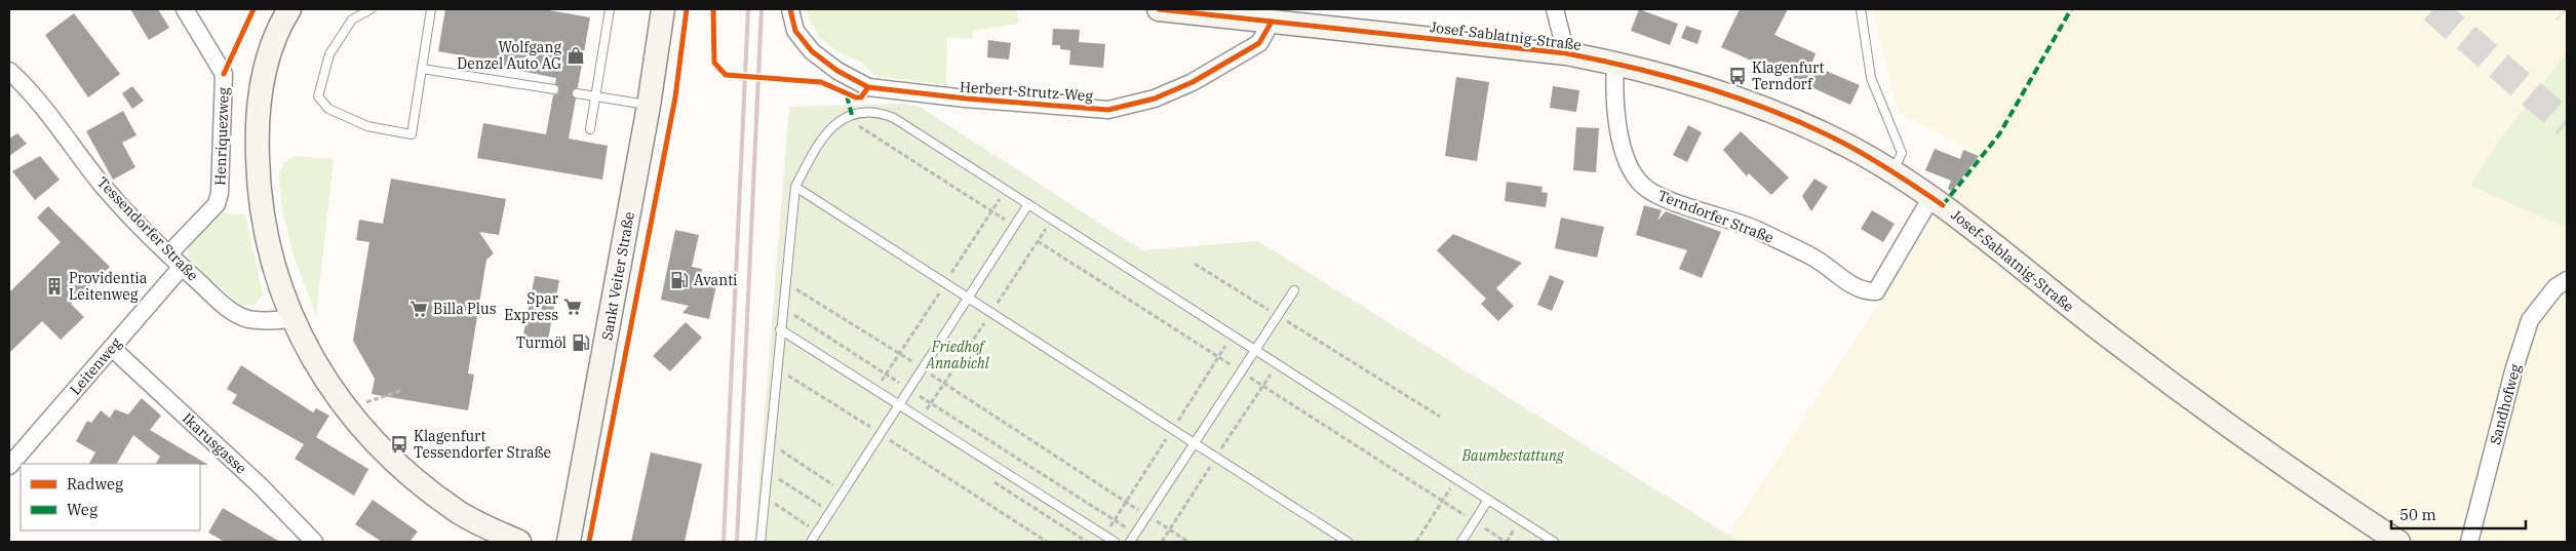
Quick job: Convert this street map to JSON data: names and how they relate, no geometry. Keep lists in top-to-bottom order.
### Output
{
  "streets": {
    "main road": ["Josef-Sablatnig-Straße", "Sankt Veiter Straße"],
    "street": [
      "Herbert-Strutz-Weg",
      "Henriquezweg",
      "Terndorfer Straße",
      "Tessendorfer Straße",
      "Leitenweg",
      "Sandhofweg",
      "Ikarusgasse"
    ]
  },
  "crossings": [
    ["Josef-Sablatnig-Straße", "Herbert-Strutz-Weg"],
    ["Josef-Sablatnig-Straße", "Terndorfer Straße"],
    ["Henriquezweg", "Tessendorfer Straße"],
    ["Tessendorfer Straße", "Leitenweg"],
    ["Leitenweg", "Ikarusgasse"]
  ],
  "parks": ["Friedhof Annabichl", "Baumbestattung"],
  "places": {
    "shop": ["Wolfgang Denzel Auto AG"],
    "bus stop": ["Klagenfurt Terndorf", "Klagenfurt Tessendorfer Straße"],
    "fuel station": ["Avanti", "Turmöl"],
    "building": ["Providentia Leitenweg"],
    "supermarket": ["Spar Express", "Billa Plus"]
  },
  "legend": ["Radweg", "Weg"],
  "scale_bar": "50 m"
}
